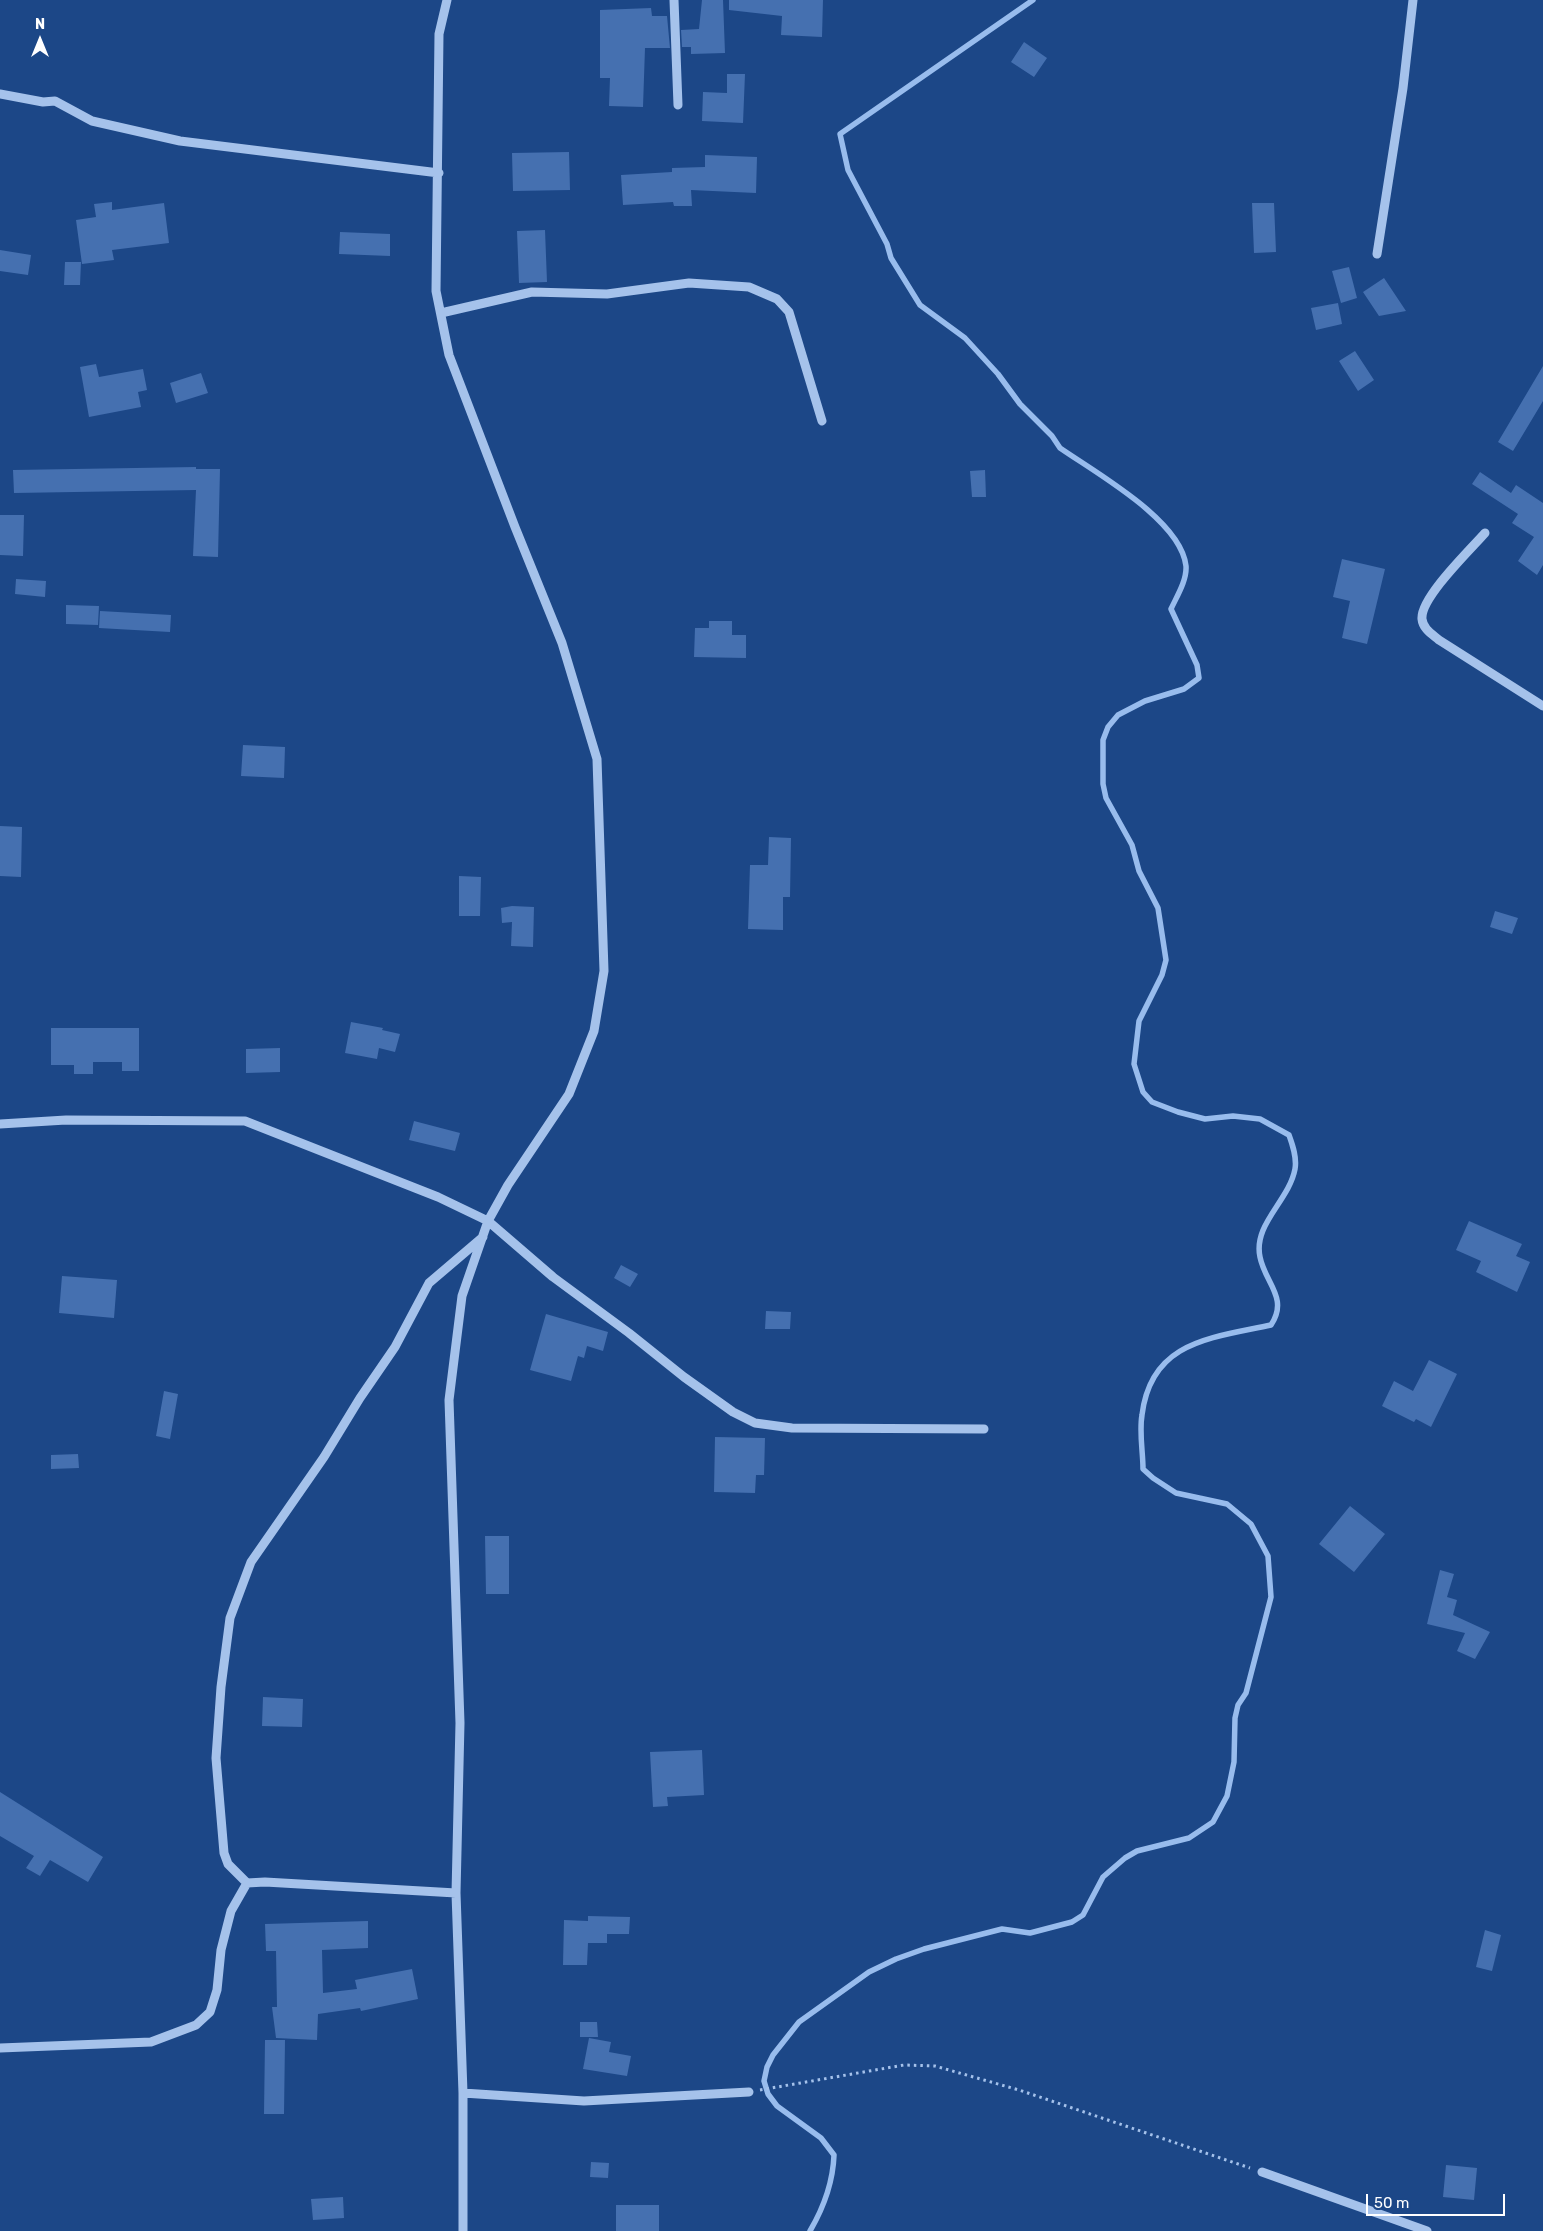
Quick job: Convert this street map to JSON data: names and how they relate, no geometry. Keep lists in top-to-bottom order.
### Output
{
  "scale_bar": "50 m",
  "north": "top"
}
